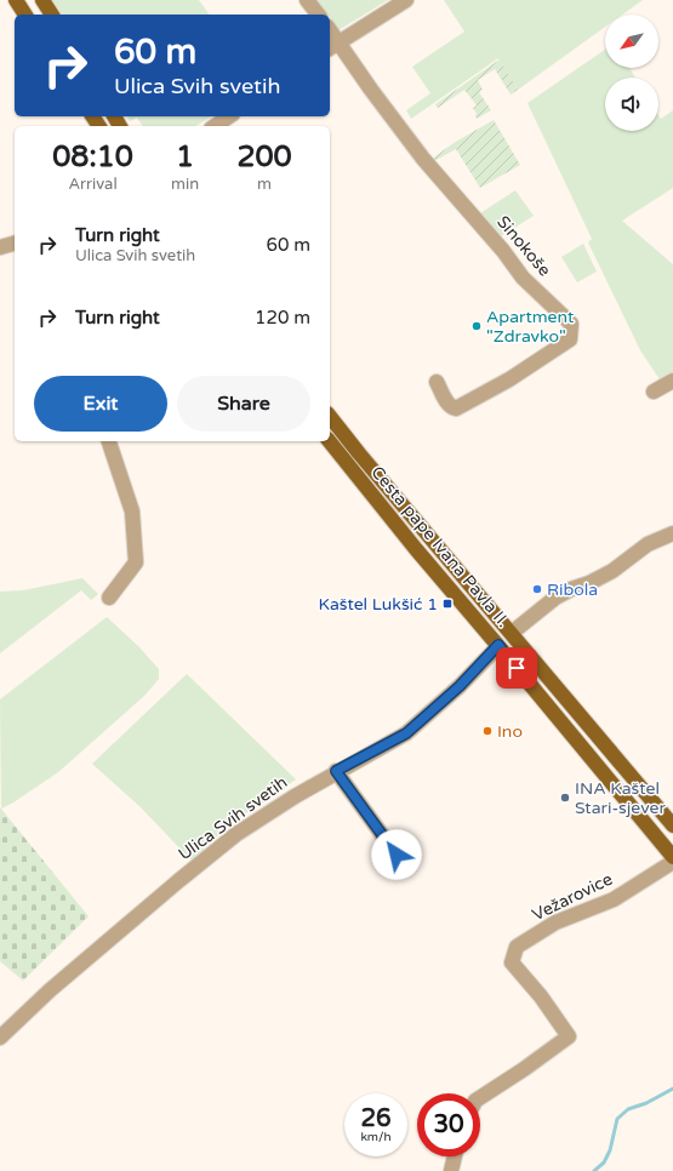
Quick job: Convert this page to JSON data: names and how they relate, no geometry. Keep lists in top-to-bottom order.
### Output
{
  "streets": {
    "main road": ["Cesta pape Ivana Pavla II."],
    "street": ["Sinokoše", "Ulica Svih svetih", "Vežarovice"]
  },
  "crossings": [
    ["Cesta pape Ivana Pavla II.", "Ulica Svih svetih"]
  ],
  "places": {
    "other": [
      "Apartment \"Zdravko\"",
      "Ribola",
      "Ino",
      "INA Kaštel Stari-sjever"
    ],
    "transit": ["Kaštel Lukšić 1"]
  },
  "north": "bottom left",
  "page": {
    "turn": ["60 m", "Ulica Svih svetih"],
    "eta": [
      "08:10",
      "Arrival",
      "1",
      "min",
      "200",
      "m"
    ],
    "list": [
      {
        "name": "Turn right",
        "note": "Ulica Svih svetih",
        "value": "60 m"
      },
      {
        "name": "Turn right",
        "value": "120 m"
      }
    ],
    "buttons": ["Exit", "Share"],
    "speed": "26 km/h",
    "limit": "30"
  }
}
